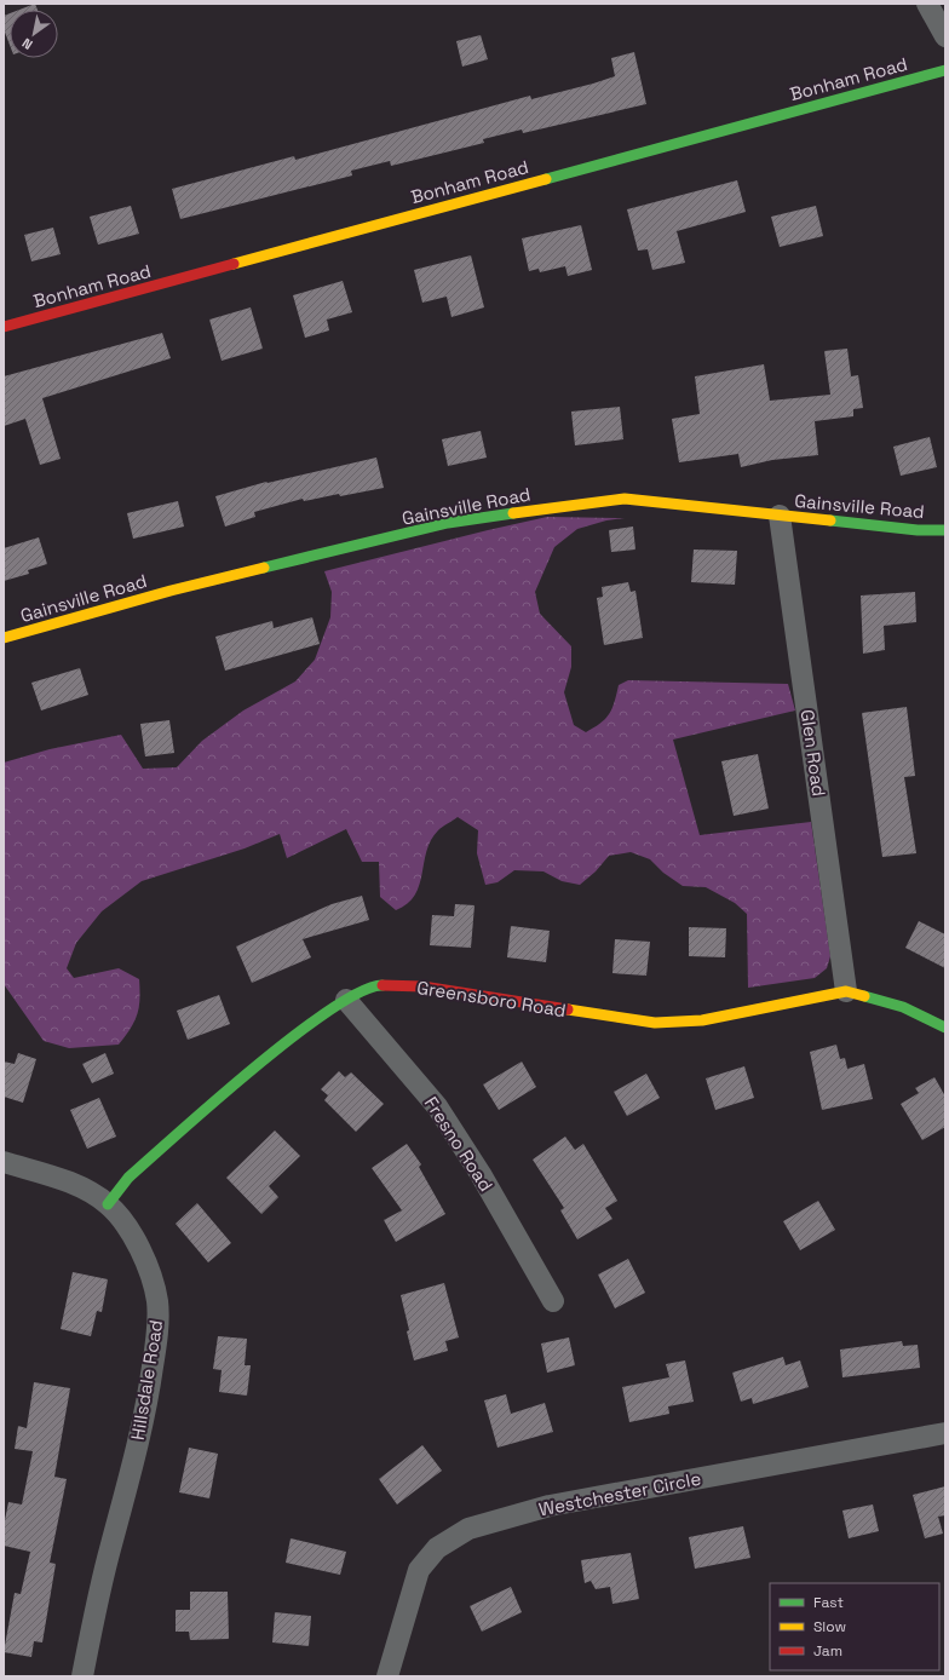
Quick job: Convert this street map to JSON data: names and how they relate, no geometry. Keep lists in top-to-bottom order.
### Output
{
  "streets": {
    "street": [
      "Bonham Road",
      "Gainsville Road",
      "Glen Road",
      "Greensboro Road",
      "Fresno Road",
      "Hillsdale Road",
      "Westchester Circle"
    ]
  },
  "crossings": [
    ["Gainsville Road", "Glen Road"],
    ["Glen Road", "Greensboro Road"],
    ["Greensboro Road", "Fresno Road"],
    ["Greensboro Road", "Hillsdale Road"]
  ],
  "legend": ["Fast", "Slow", "Jam"],
  "north": "bottom left"
}
